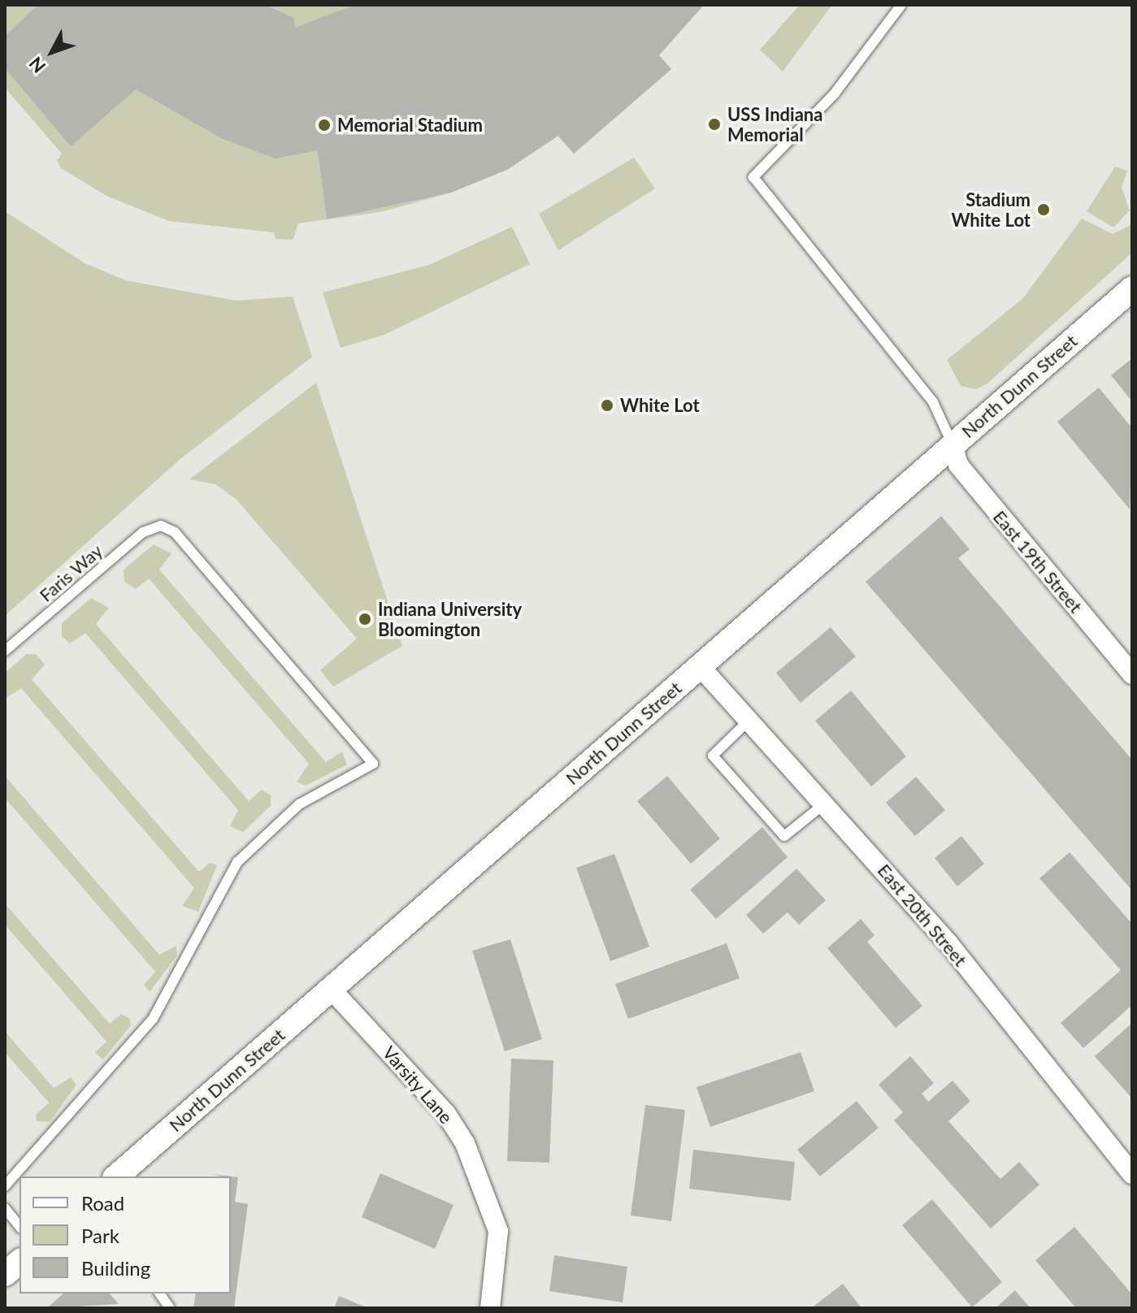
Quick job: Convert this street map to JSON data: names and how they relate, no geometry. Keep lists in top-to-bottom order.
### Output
{
  "streets": {
    "street": [
      "North Dunn Street",
      "East 19th Street",
      "East 20th Street",
      "Varsity Lane"
    ],
    "lane": ["Faris Way"]
  },
  "crossings": [
    ["North Dunn Street", "East 19th Street"],
    ["North Dunn Street", "East 20th Street"],
    ["North Dunn Street", "Varsity Lane"]
  ],
  "places": [
    "USS Indiana Memorial",
    "Memorial Stadium",
    "Stadium White Lot",
    "White Lot",
    "Indiana University Bloomington"
  ],
  "legend": ["Road", "Park", "Building"],
  "north": "bottom left"
}
